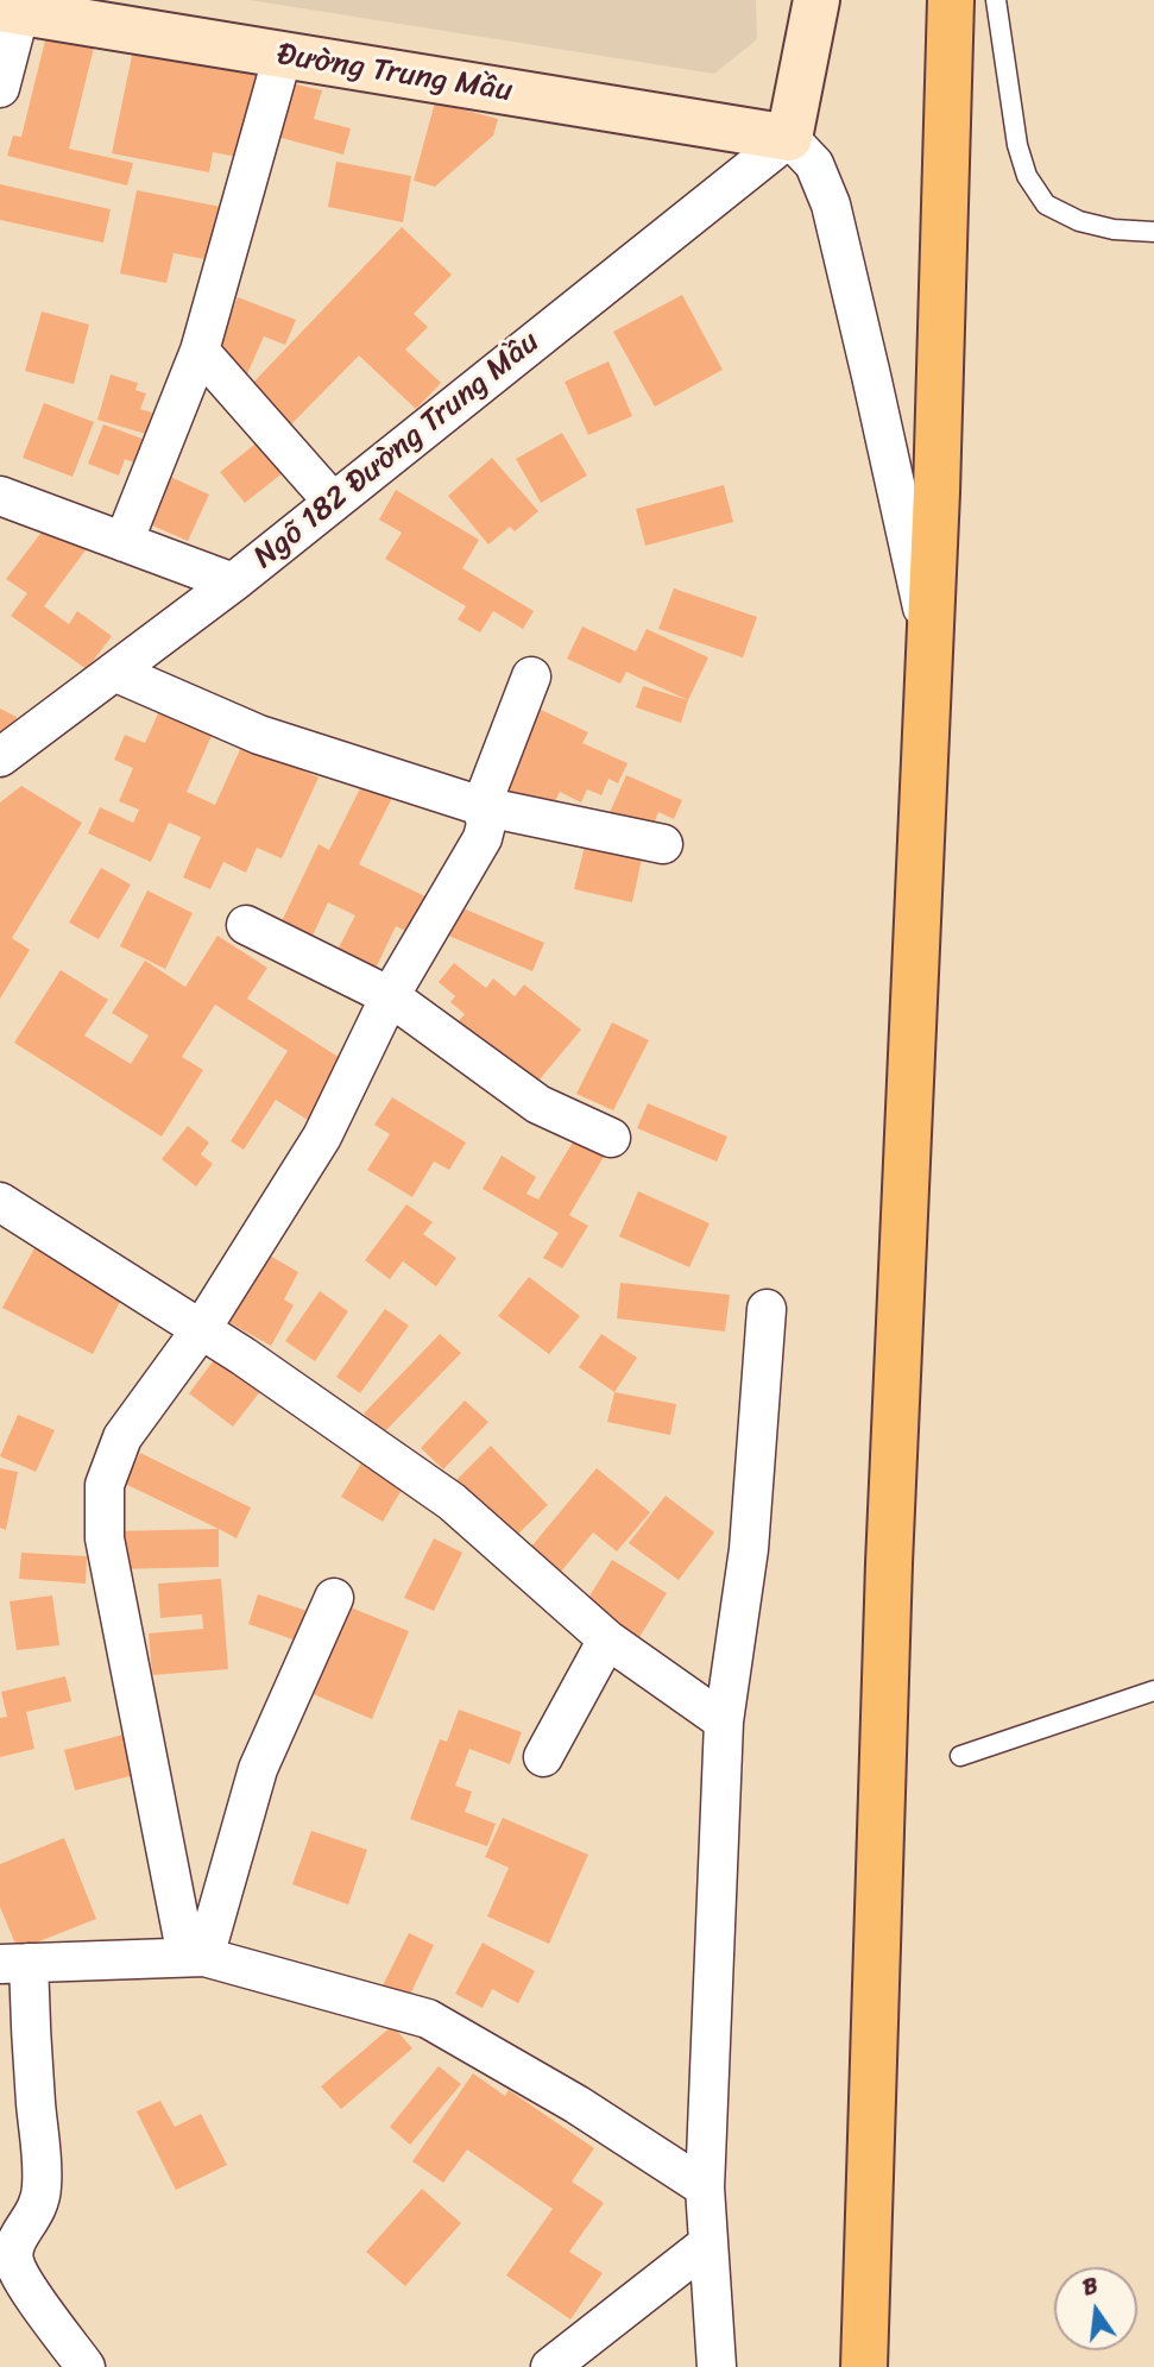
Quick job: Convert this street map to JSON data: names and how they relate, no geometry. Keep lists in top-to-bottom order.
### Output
{
  "streets": {
    "main road": ["Đường Trung Mầu"],
    "street": ["Ngõ 182 Đường Trung Mầu"]
  },
  "crossings": [
    ["Đường Trung Mầu", "Ngõ 182 Đường Trung Mầu"]
  ],
  "north": "top"
}
